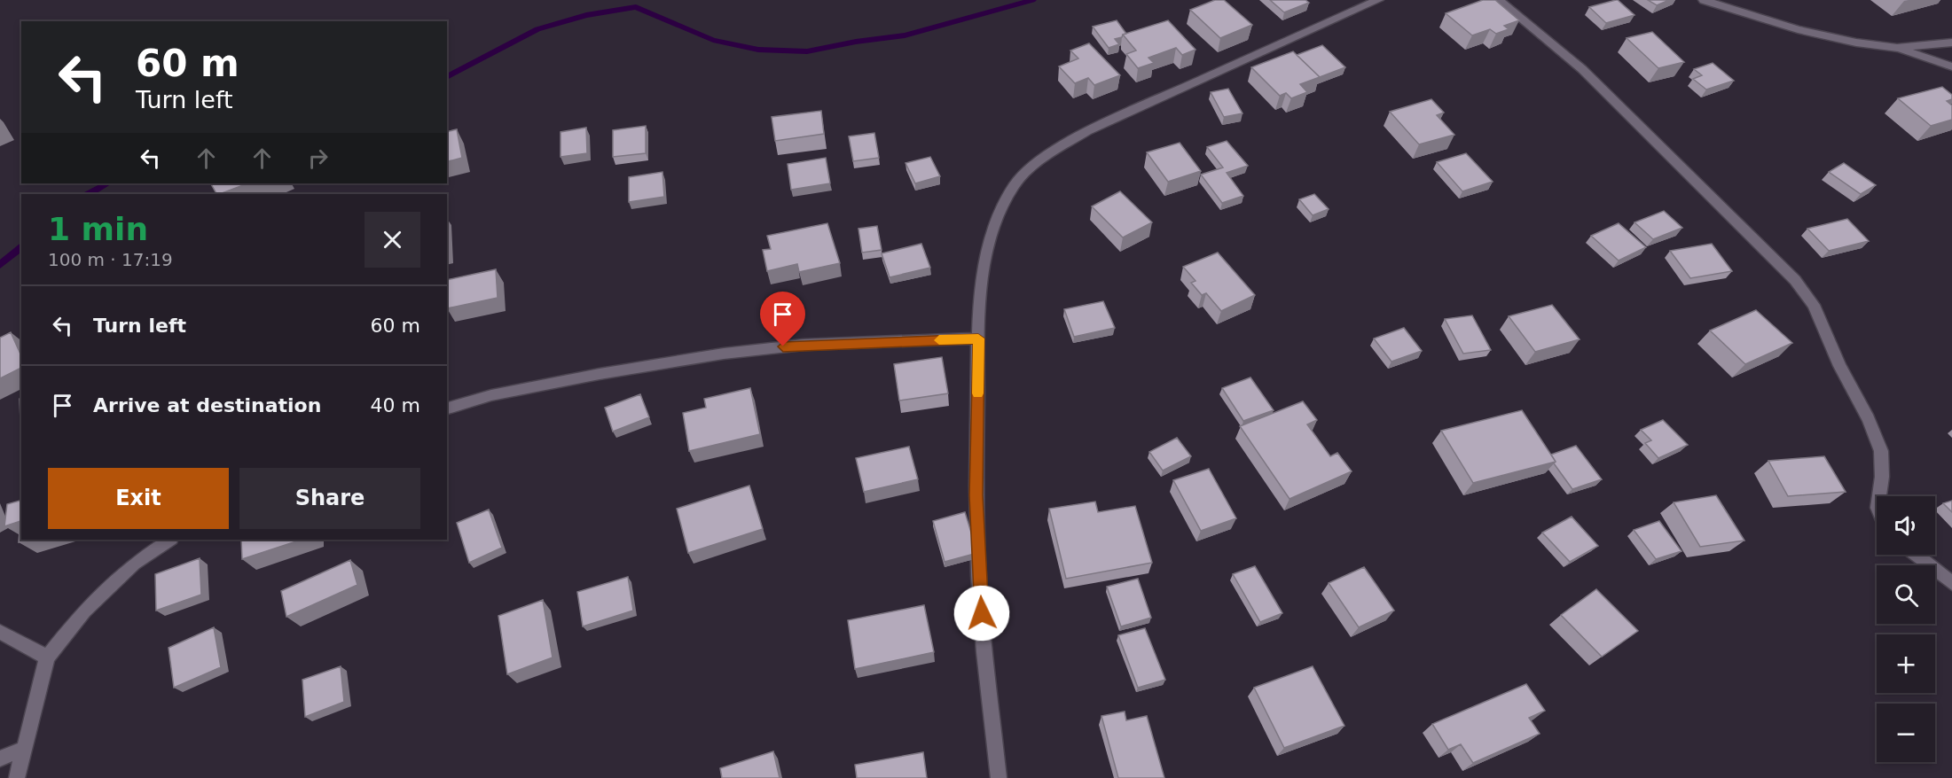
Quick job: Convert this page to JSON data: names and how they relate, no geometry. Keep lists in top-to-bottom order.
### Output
{
  "page": {
    "turn": ["60 m", "Turn left"],
    "heading": ["1 min", "100 m · 17:19"],
    "list": [
      {
        "name": "Turn left",
        "value": "60 m"
      },
      {
        "name": "Arrive at destination",
        "value": "40 m"
      }
    ],
    "buttons": ["Exit", "Share"],
    "map_buttons": ["+", "−"]
  }
}
